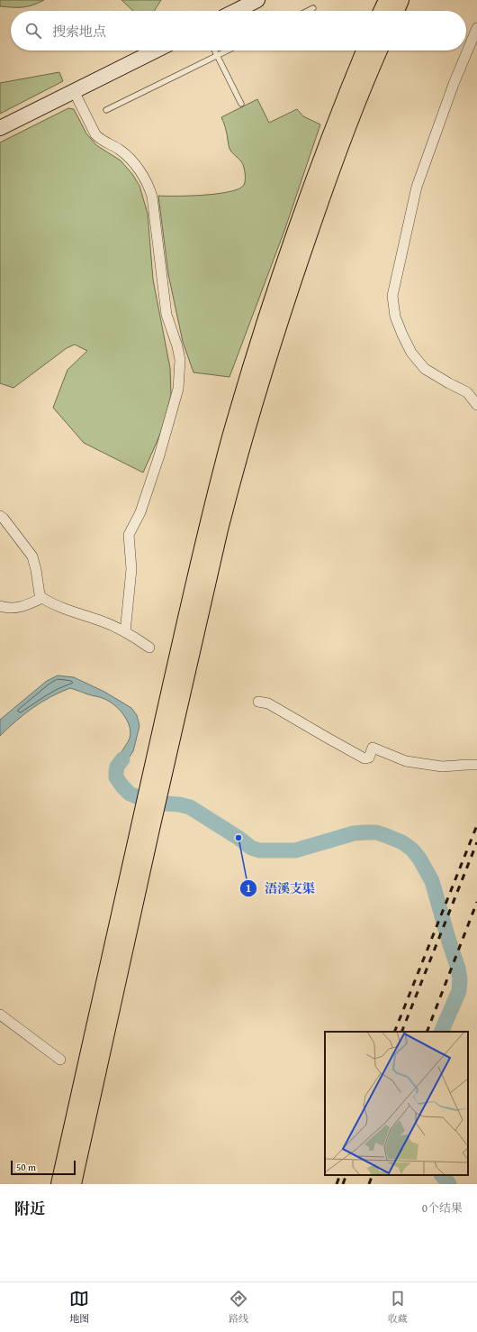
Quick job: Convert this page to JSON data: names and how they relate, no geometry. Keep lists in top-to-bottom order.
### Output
{
  "places": ["浯溪支渠"],
  "scale_bar": "50 m",
  "page": {
    "search": "搜索地点",
    "scale": "50 m",
    "heading": ["附近", "0个结果"],
    "nav": ["地图", "路线", "收藏"]
  }
}
